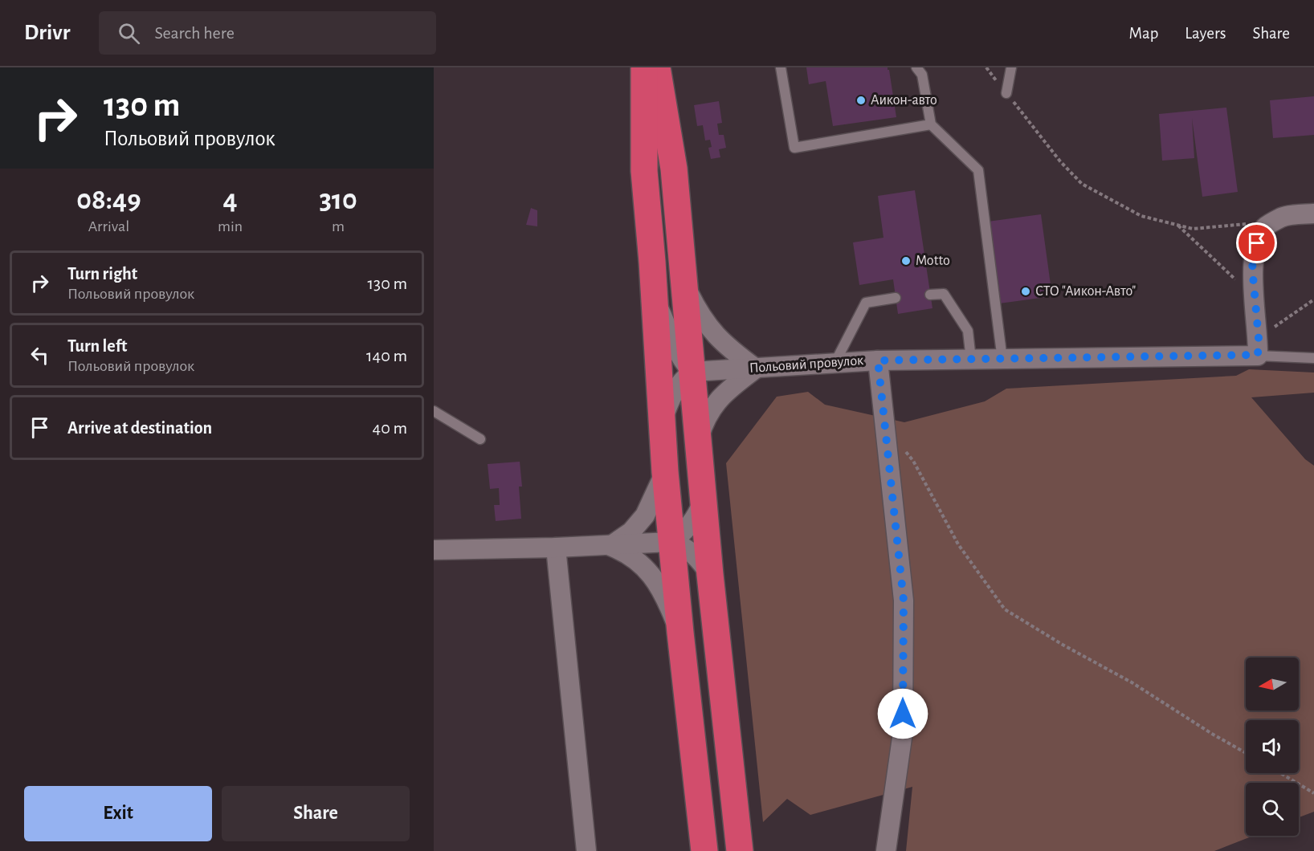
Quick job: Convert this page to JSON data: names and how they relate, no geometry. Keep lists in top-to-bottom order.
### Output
{
  "streets": {
    "street": ["Польовий провулок"]
  },
  "places": ["Аикон-авто", "Motto", "СТО \"Аикон-Авто\""],
  "north": "left",
  "page": {
    "header": "Drivr",
    "search": "Search here",
    "nav": ["Map", "Layers", "Share"],
    "turn": ["130 m", "Польовий провулок"],
    "eta": [
      "08:49",
      "Arrival",
      "4",
      "min",
      "310",
      "m"
    ],
    "list": [
      {
        "name": "Turn right",
        "note": "Польовий провулок",
        "value": "130 m"
      },
      {
        "name": "Turn left",
        "note": "Польовий провулок",
        "value": "140 m"
      },
      {
        "name": "Arrive at destination",
        "value": "40 m"
      }
    ],
    "buttons": ["Exit", "Share"]
  }
}
